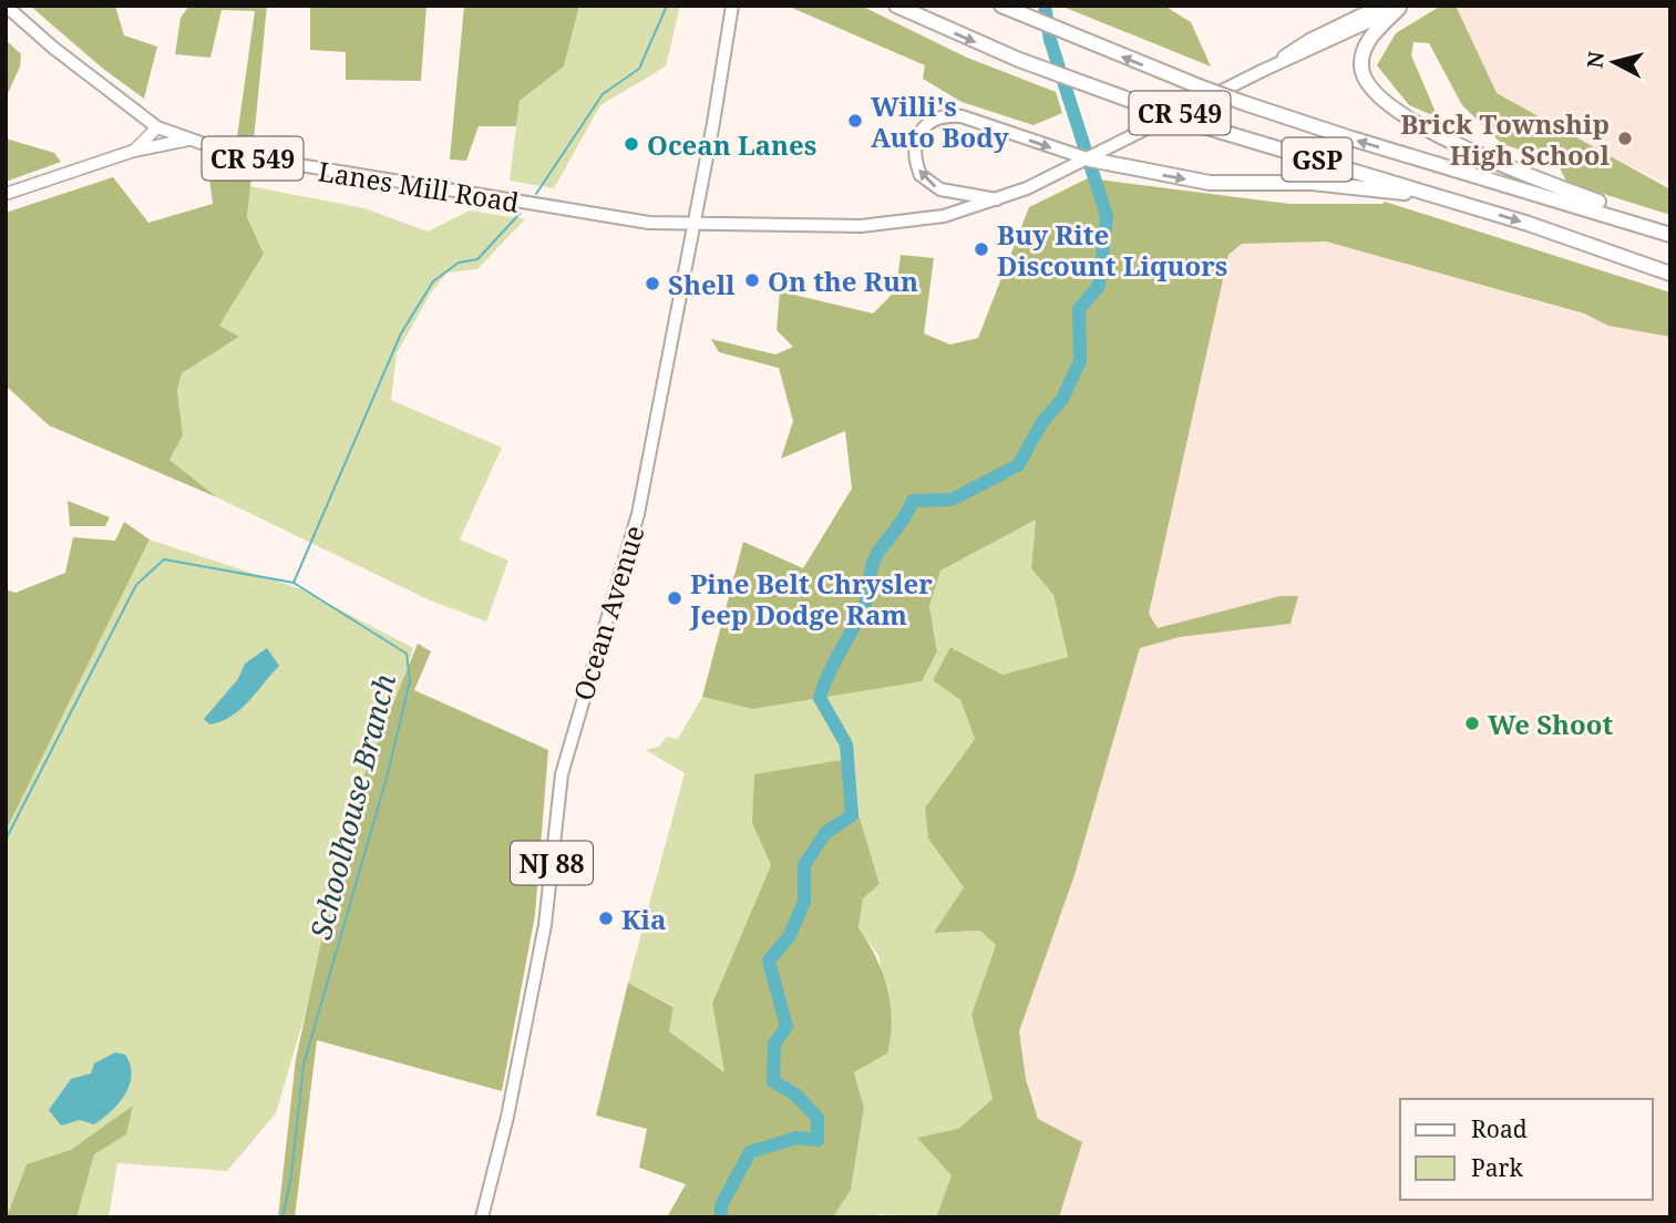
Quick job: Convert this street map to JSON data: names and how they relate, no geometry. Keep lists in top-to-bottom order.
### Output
{
  "streets": {
    "highway": ["GSP"],
    "main road": [
      "CR 549",
      "Lanes Mill Road",
      "Ocean Avenue",
      "NJ 88"
    ]
  },
  "crossings": [
    ["CR 549", "Lanes Mill Road"],
    ["CR 549", "Ocean Avenue"],
    ["Lanes Mill Road", "Ocean Avenue"]
  ],
  "water": ["Schoolhouse Branch"],
  "places": [
    "Willi's Auto Body",
    "Brick Township High School",
    "Ocean Lanes",
    "Buy Rite Discount Liquors",
    "On the Run",
    "Shell",
    "Pine Belt Chrysler Jeep Dodge Ram",
    "We Shoot",
    "Kia"
  ],
  "legend": ["Road", "Park"],
  "north": "left"
}
